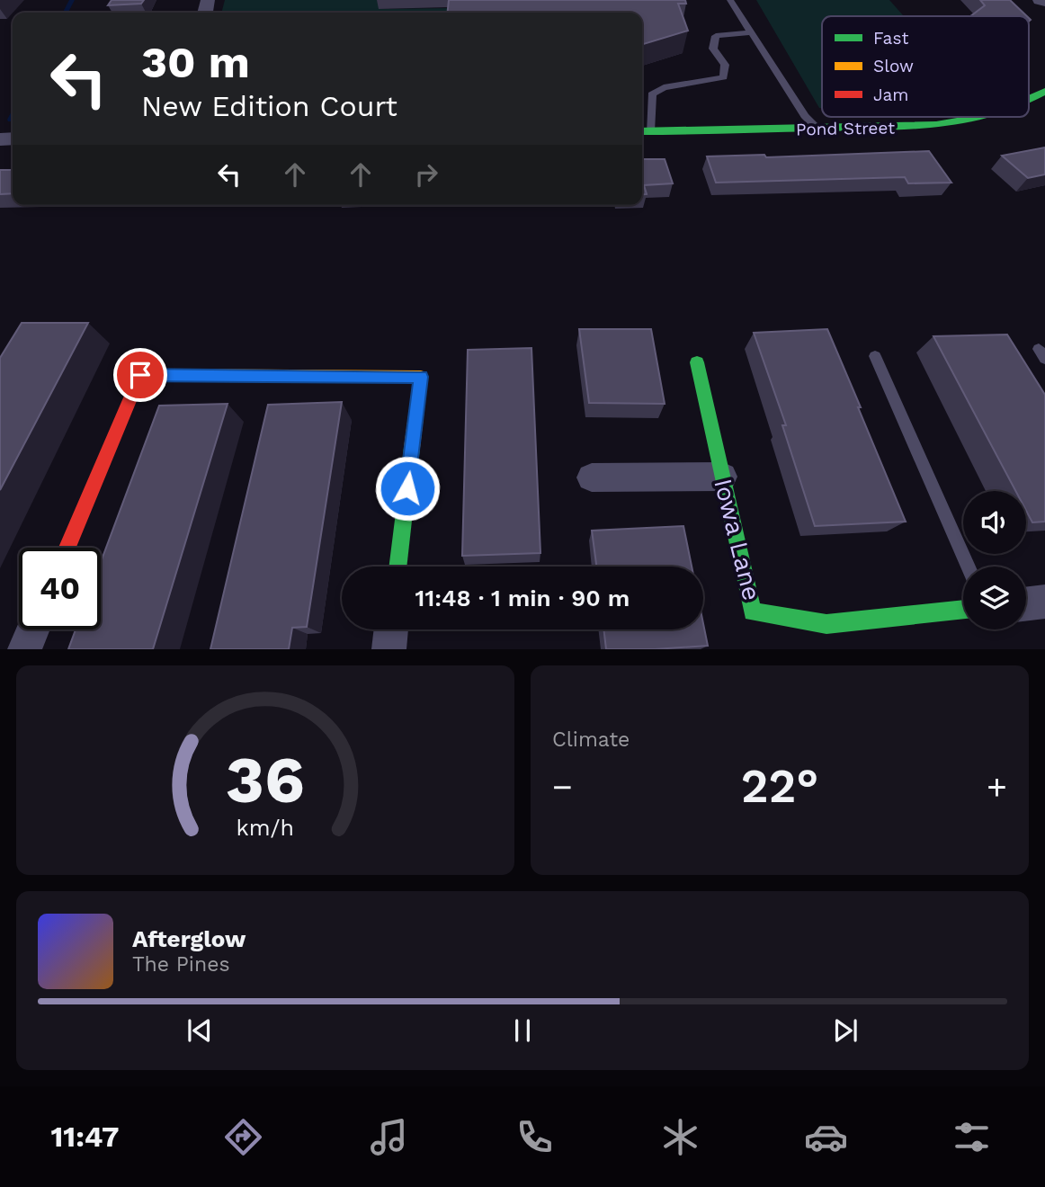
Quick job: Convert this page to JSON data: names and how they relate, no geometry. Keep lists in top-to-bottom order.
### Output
{
  "streets": {
    "street": ["Pond Street", "Iowa Lane"]
  },
  "legend": ["Fast", "Slow", "Jam"],
  "page": {
    "turn": ["30 m", "New Edition Court"],
    "limit": "40",
    "trip": "11:48 · 1 min · 90 m",
    "tile": "Climate",
    "heat": ["−", "22°", "+"],
    "song": ["Afterglow", "The Pines"],
    "tabs": "11:47",
    "gauge": ["36", "km/h"]
  }
}
